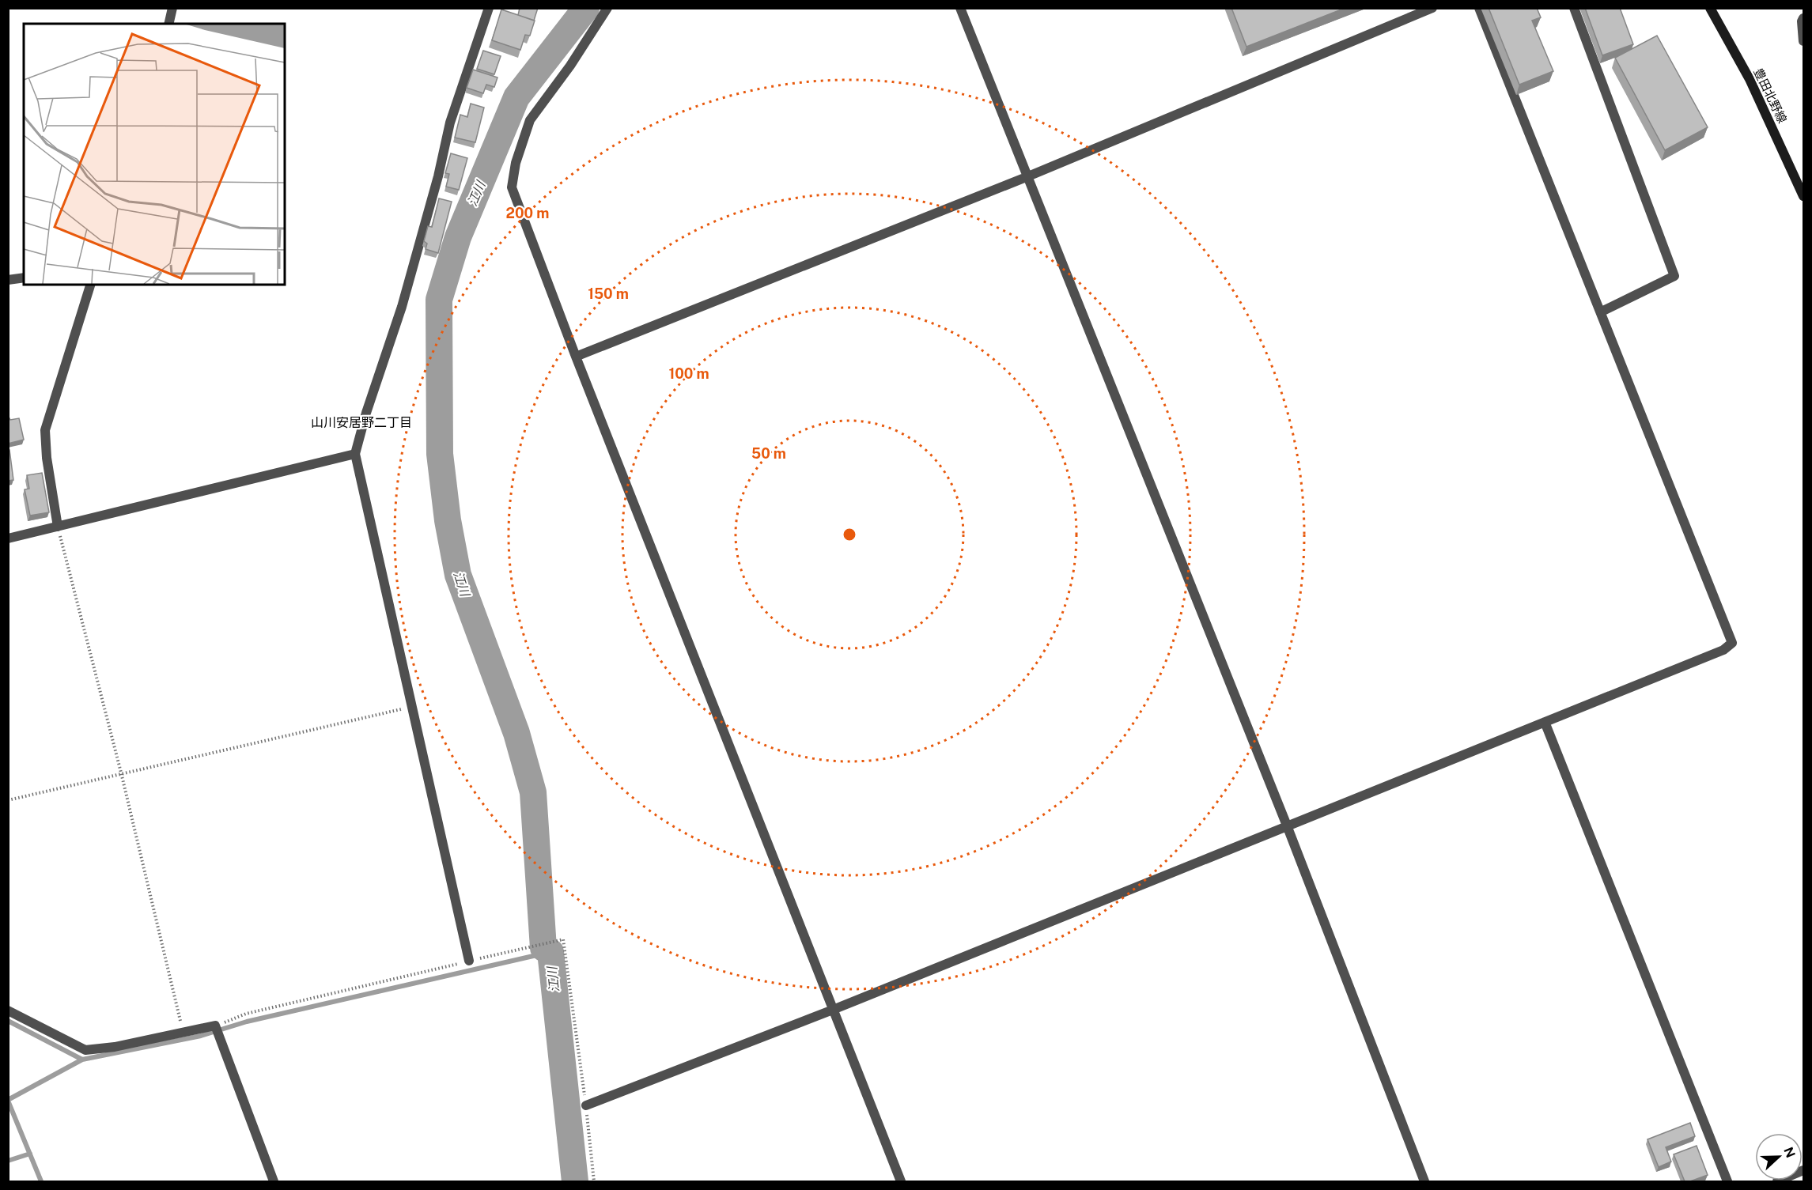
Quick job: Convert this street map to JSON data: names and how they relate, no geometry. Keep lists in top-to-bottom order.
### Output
{
  "streets": {
    "main road": ["豊田北野線"]
  },
  "districts": ["山川安居野二丁目"],
  "water": ["江川"],
  "north": "right",
  "rings": [
    "200 m",
    "150 m",
    "100 m",
    "50 m"
  ]
}
